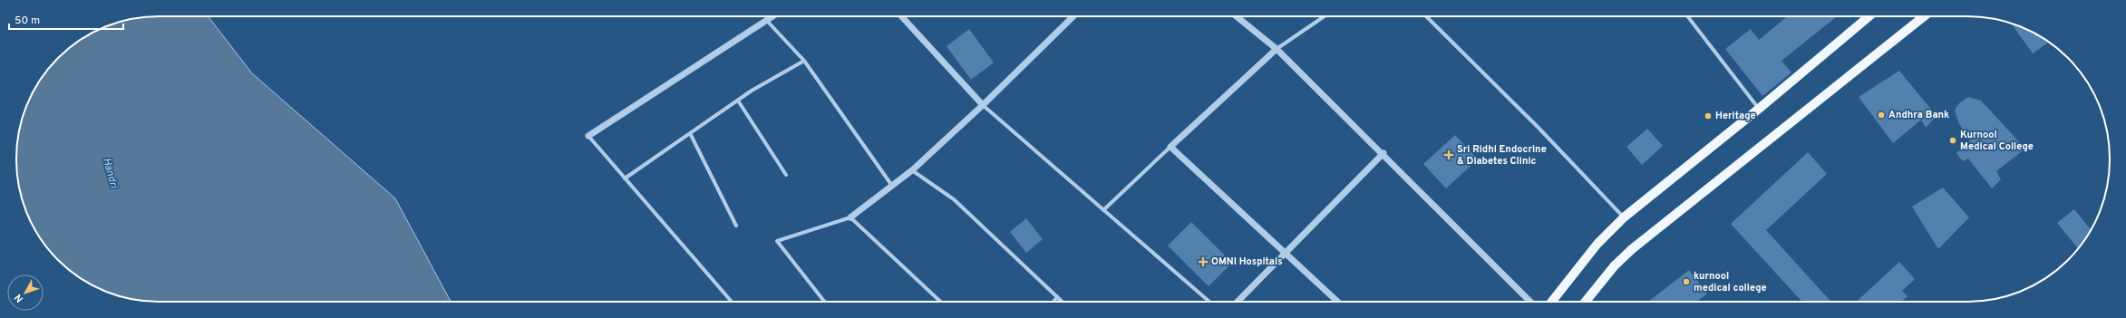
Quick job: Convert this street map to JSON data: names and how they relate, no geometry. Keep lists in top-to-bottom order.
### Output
{
  "water": ["Handri"],
  "places": {
    "other": [
      "Andhra Bank",
      "Heritage",
      "Kurnool Medical College",
      "kurnool medical college"
    ],
    "health": ["Sri Ridhi Endocrine & Diabetes Clinic", "OMNI Hospitals"]
  },
  "scale_bar": "50 m",
  "north": "bottom left"
}
